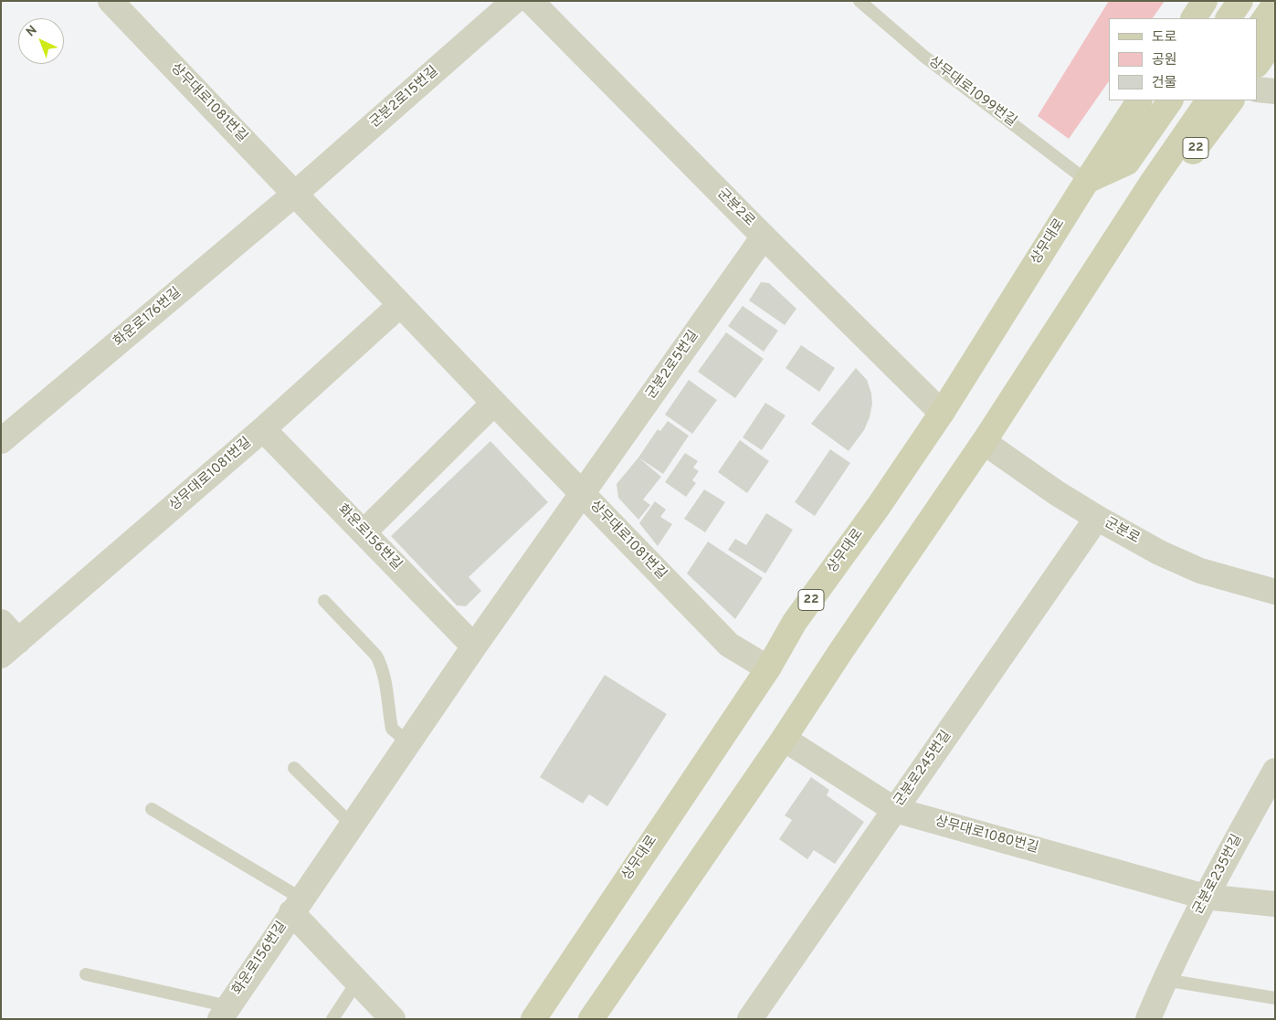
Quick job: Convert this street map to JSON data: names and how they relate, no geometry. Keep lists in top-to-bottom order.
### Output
{
  "streets": {
    "main road": ["22", "상무대로"],
    "street": [
      "군분2로15번길",
      "상무대로1081번길",
      "군분2로",
      "화운로176번길",
      "군분2로5번길",
      "군분로",
      "화운로156번길",
      "군분로245번길",
      "상무대로1080번길",
      "군분로235번길"
    ],
    "lane": ["상무대로1099번길"]
  },
  "crossings": [
    ["상무대로1099번길", "22"],
    ["상무대로1099번길", "상무대로"],
    ["군분2로15번길", "상무대로1081번길"],
    ["군분2로15번길", "화운로176번길"],
    ["상무대로1081번길", "상무대로"],
    ["상무대로1081번길", "화운로176번길"],
    ["상무대로1081번길", "군분2로5번길"],
    ["상무대로1081번길", "화운로156번길"],
    ["22", "상무대로"],
    ["군분2로", "상무대로"],
    ["군분2로", "군분2로5번길"],
    ["군분2로5번길", "화운로156번길"],
    ["군분로", "군분로245번길"],
    ["군분로245번길", "상무대로1080번길"],
    ["상무대로1080번길", "군분로235번길"]
  ],
  "legend": ["도로", "공원", "건물"],
  "north": "top left"
}
